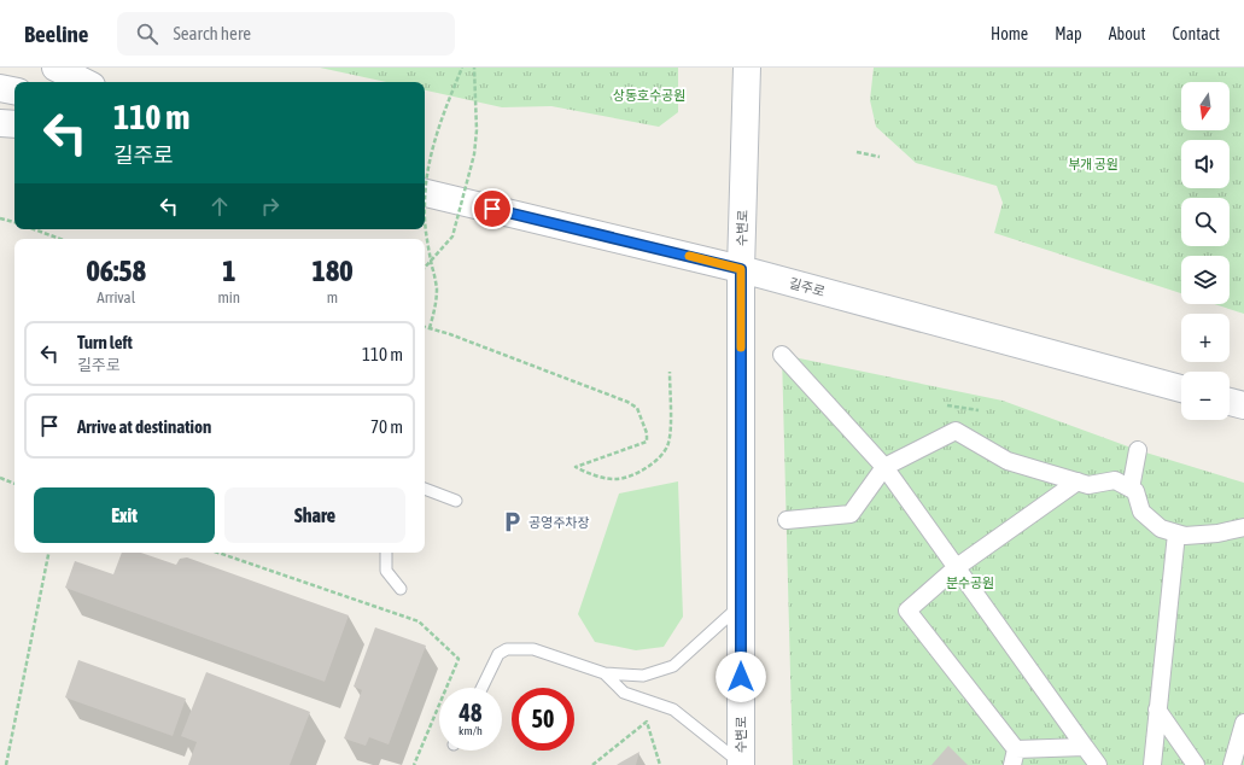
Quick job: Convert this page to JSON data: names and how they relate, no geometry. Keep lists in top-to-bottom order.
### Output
{
  "streets": {
    "main road": ["수변로", "길주로"]
  },
  "crossings": [
    ["수변로", "길주로"]
  ],
  "parks": ["상동호수공원", "부개 공원", "분수공원"],
  "places": {
    "parking": ["공영주차장"]
  },
  "north": "bottom",
  "page": {
    "header": "Beeline",
    "search": "Search here",
    "nav": [
      "Home",
      "Map",
      "About",
      "Contact"
    ],
    "map_buttons": ["+", "−"],
    "turn": ["110 m", "길주로"],
    "eta": [
      "06:58",
      "Arrival",
      "1",
      "min",
      "180",
      "m"
    ],
    "list": [
      {
        "name": "Turn left",
        "note": "길주로",
        "value": "110 m"
      },
      {
        "name": "Arrive at destination",
        "value": "70 m"
      }
    ],
    "buttons": ["Exit", "Share"],
    "speed": "48 km/h",
    "limit": "50"
  }
}
